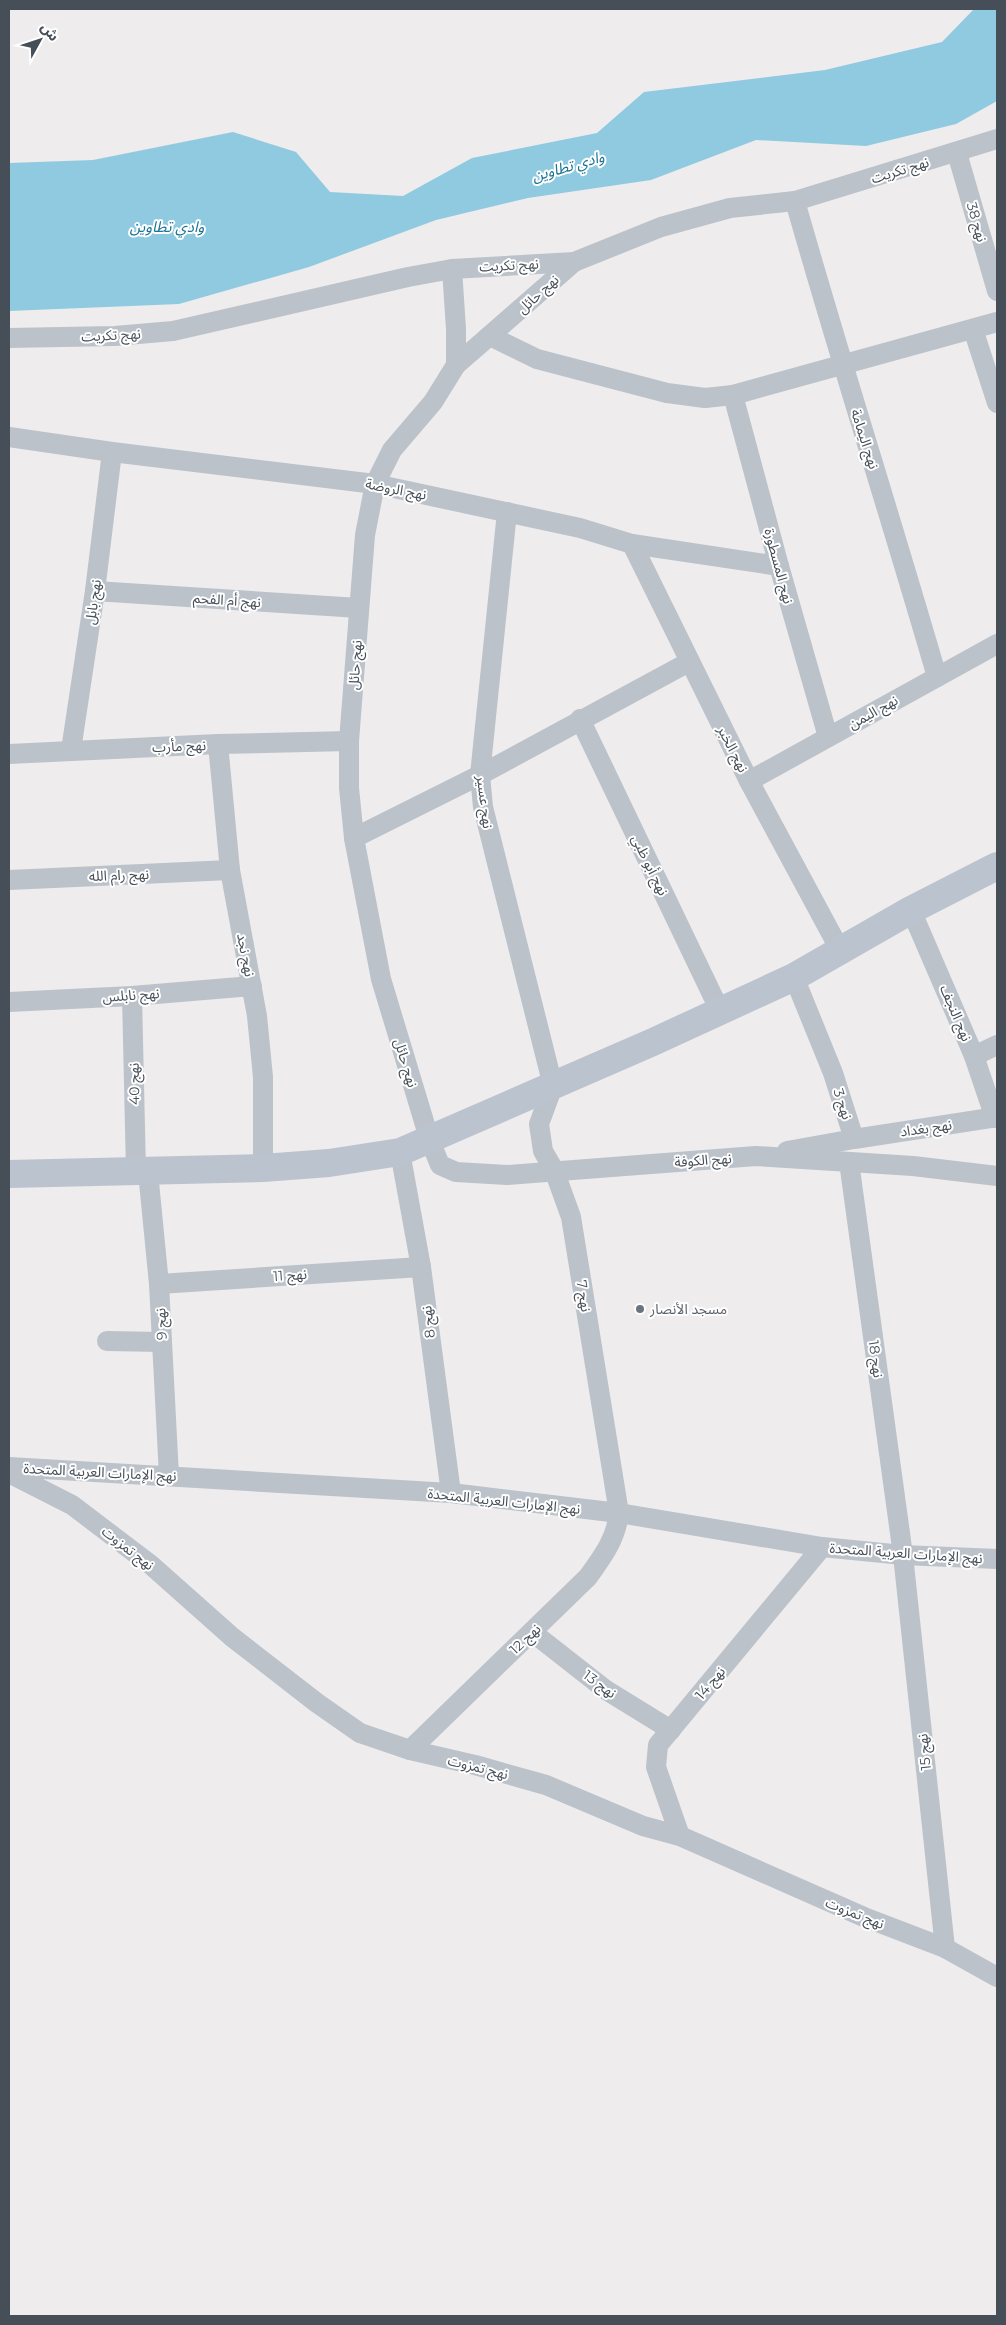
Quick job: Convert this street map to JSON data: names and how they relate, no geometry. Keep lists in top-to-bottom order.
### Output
{
  "streets": {
    "street": [
      "نهج تكريت",
      "نهج 38",
      "نهج حائل",
      "نهج اليمامة",
      "نهج الروضة",
      "نهج المسطورة",
      "نهج أم الفحم",
      "نهج بابل",
      "نهج اليمن",
      "نهج مأرب",
      "نهج الخبر",
      "نهج عسير",
      "نهج أبو ظبي",
      "نهج رام الله",
      "نهج نجد",
      "نهج نابلس",
      "نهج النجف",
      "نهج 40",
      "نهج 3",
      "نهج بغداد",
      "نهج الكوفة",
      "نهج 11",
      "نهج 7",
      "نهج 8",
      "نهج 9",
      "نهج 18",
      "نهج الإمارات العربية المتحدة",
      "نهج تمزوت",
      "نهج 12",
      "نهج 14",
      "نهج 13",
      "نهج 15"
    ]
  },
  "crossings": [
    ["نهج تكريت", "نهج 38"],
    ["نهج تكريت", "نهج حائل"],
    ["نهج تكريت", "نهج اليمامة"],
    ["نهج حائل", "نهج الروضة"],
    ["نهج حائل", "نهج أم الفحم"],
    ["نهج حائل", "نهج مأرب"],
    ["نهج حائل", "نهج الكوفة"],
    ["نهج اليمامة", "نهج اليمن"],
    ["نهج الروضة", "نهج المسطورة"],
    ["نهج الروضة", "نهج بابل"],
    ["نهج الروضة", "نهج الخبر"],
    ["نهج الروضة", "نهج عسير"],
    ["نهج المسطورة", "نهج اليمن"],
    ["نهج أم الفحم", "نهج بابل"],
    ["نهج بابل", "نهج مأرب"],
    ["نهج اليمن", "نهج الخبر"],
    ["نهج مأرب", "نهج نجد"],
    ["نهج عسير", "نهج 7"],
    ["نهج رام الله", "نهج نجد"],
    ["نهج نجد", "نهج نابلس"],
    ["نهج نابلس", "نهج 40"],
    ["نهج النجف", "نهج بغداد"],
    ["نهج 40", "نهج 9"],
    ["نهج 3", "نهج بغداد"],
    ["نهج 3", "نهج الكوفة"],
    ["نهج الكوفة", "نهج 7"],
    ["نهج الكوفة", "نهج 18"],
    ["نهج 11", "نهج 8"],
    ["نهج 11", "نهج 9"],
    ["نهج 7", "نهج الإمارات العربية المتحدة"],
    ["نهج 7", "نهج 12"],
    ["نهج 8", "نهج الإمارات العربية المتحدة"],
    ["نهج 9", "نهج الإمارات العربية المتحدة"],
    ["نهج 18", "نهج الإمارات العربية المتحدة"],
    ["نهج 18", "نهج 15"],
    ["نهج الإمارات العربية المتحدة", "نهج 12"],
    ["نهج الإمارات العربية المتحدة", "نهج 14"],
    ["نهج الإمارات العربية المتحدة", "نهج 15"],
    ["نهج تمزوت", "نهج 12"],
    ["نهج تمزوت", "نهج 14"],
    ["نهج تمزوت", "نهج 15"],
    ["نهج 12", "نهج 13"],
    ["نهج 14", "نهج 13"]
  ],
  "water": ["وادي تطاوين"],
  "places": ["مسجد الأنصار"],
  "north": "top right"
}
